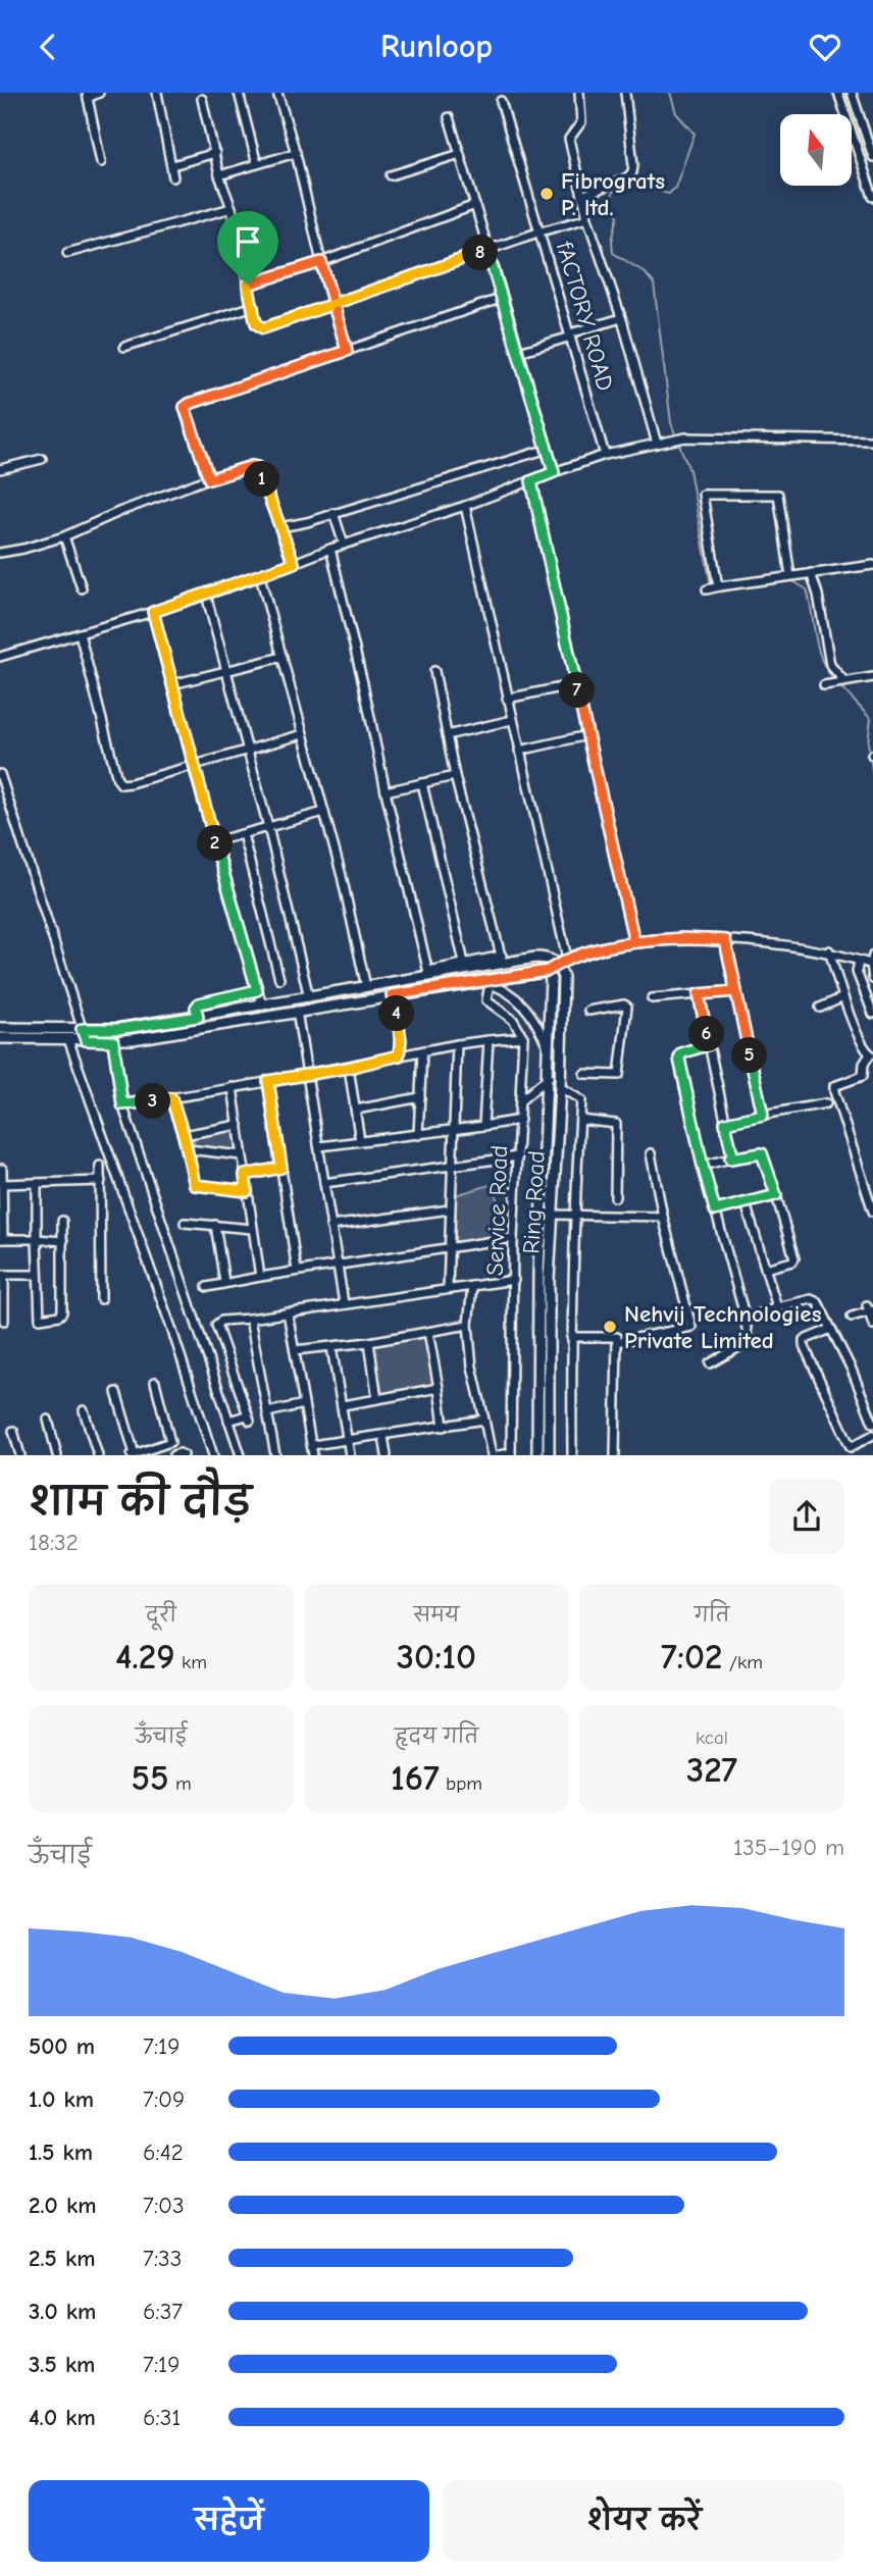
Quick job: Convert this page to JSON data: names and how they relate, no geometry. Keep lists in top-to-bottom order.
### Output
{
  "streets": {
    "main road": ["Ring Road"],
    "street": ["fACTORY ROAD", "Service Road"]
  },
  "places": ["Fibrograts P. ltd.", "Nehvij Technologies Private Limited"],
  "north": "top",
  "page": {
    "header": "Runloop",
    "pins": [
      "8",
      "1",
      "7",
      "2",
      "4",
      "6",
      "5",
      "3"
    ],
    "heading": ["शाम की दौड़", "18:32"],
    "stats": [
      ["दूरी", "4.29 km"],
      ["समय", "30:10"],
      ["गति", "7:02 /km"],
      ["ऊँचाई", "55 m"],
      ["हृदय गति", "167 bpm"],
      ["kcal", "327"]
    ],
    "chart": ["ऊँचाई", "135–190 m"],
    "list": [
      {
        "name": "500 m",
        "note": "7:19"
      },
      {
        "name": "1.0 km",
        "note": "7:09"
      },
      {
        "name": "1.5 km",
        "note": "6:42"
      },
      {
        "name": "2.0 km",
        "note": "7:03"
      },
      {
        "name": "2.5 km",
        "note": "7:33"
      },
      {
        "name": "3.0 km",
        "note": "6:37"
      },
      {
        "name": "3.5 km",
        "note": "7:19"
      },
      {
        "name": "4.0 km",
        "note": "6:31"
      }
    ],
    "buttons": ["सहेजें", "शेयर करें"]
  }
}
